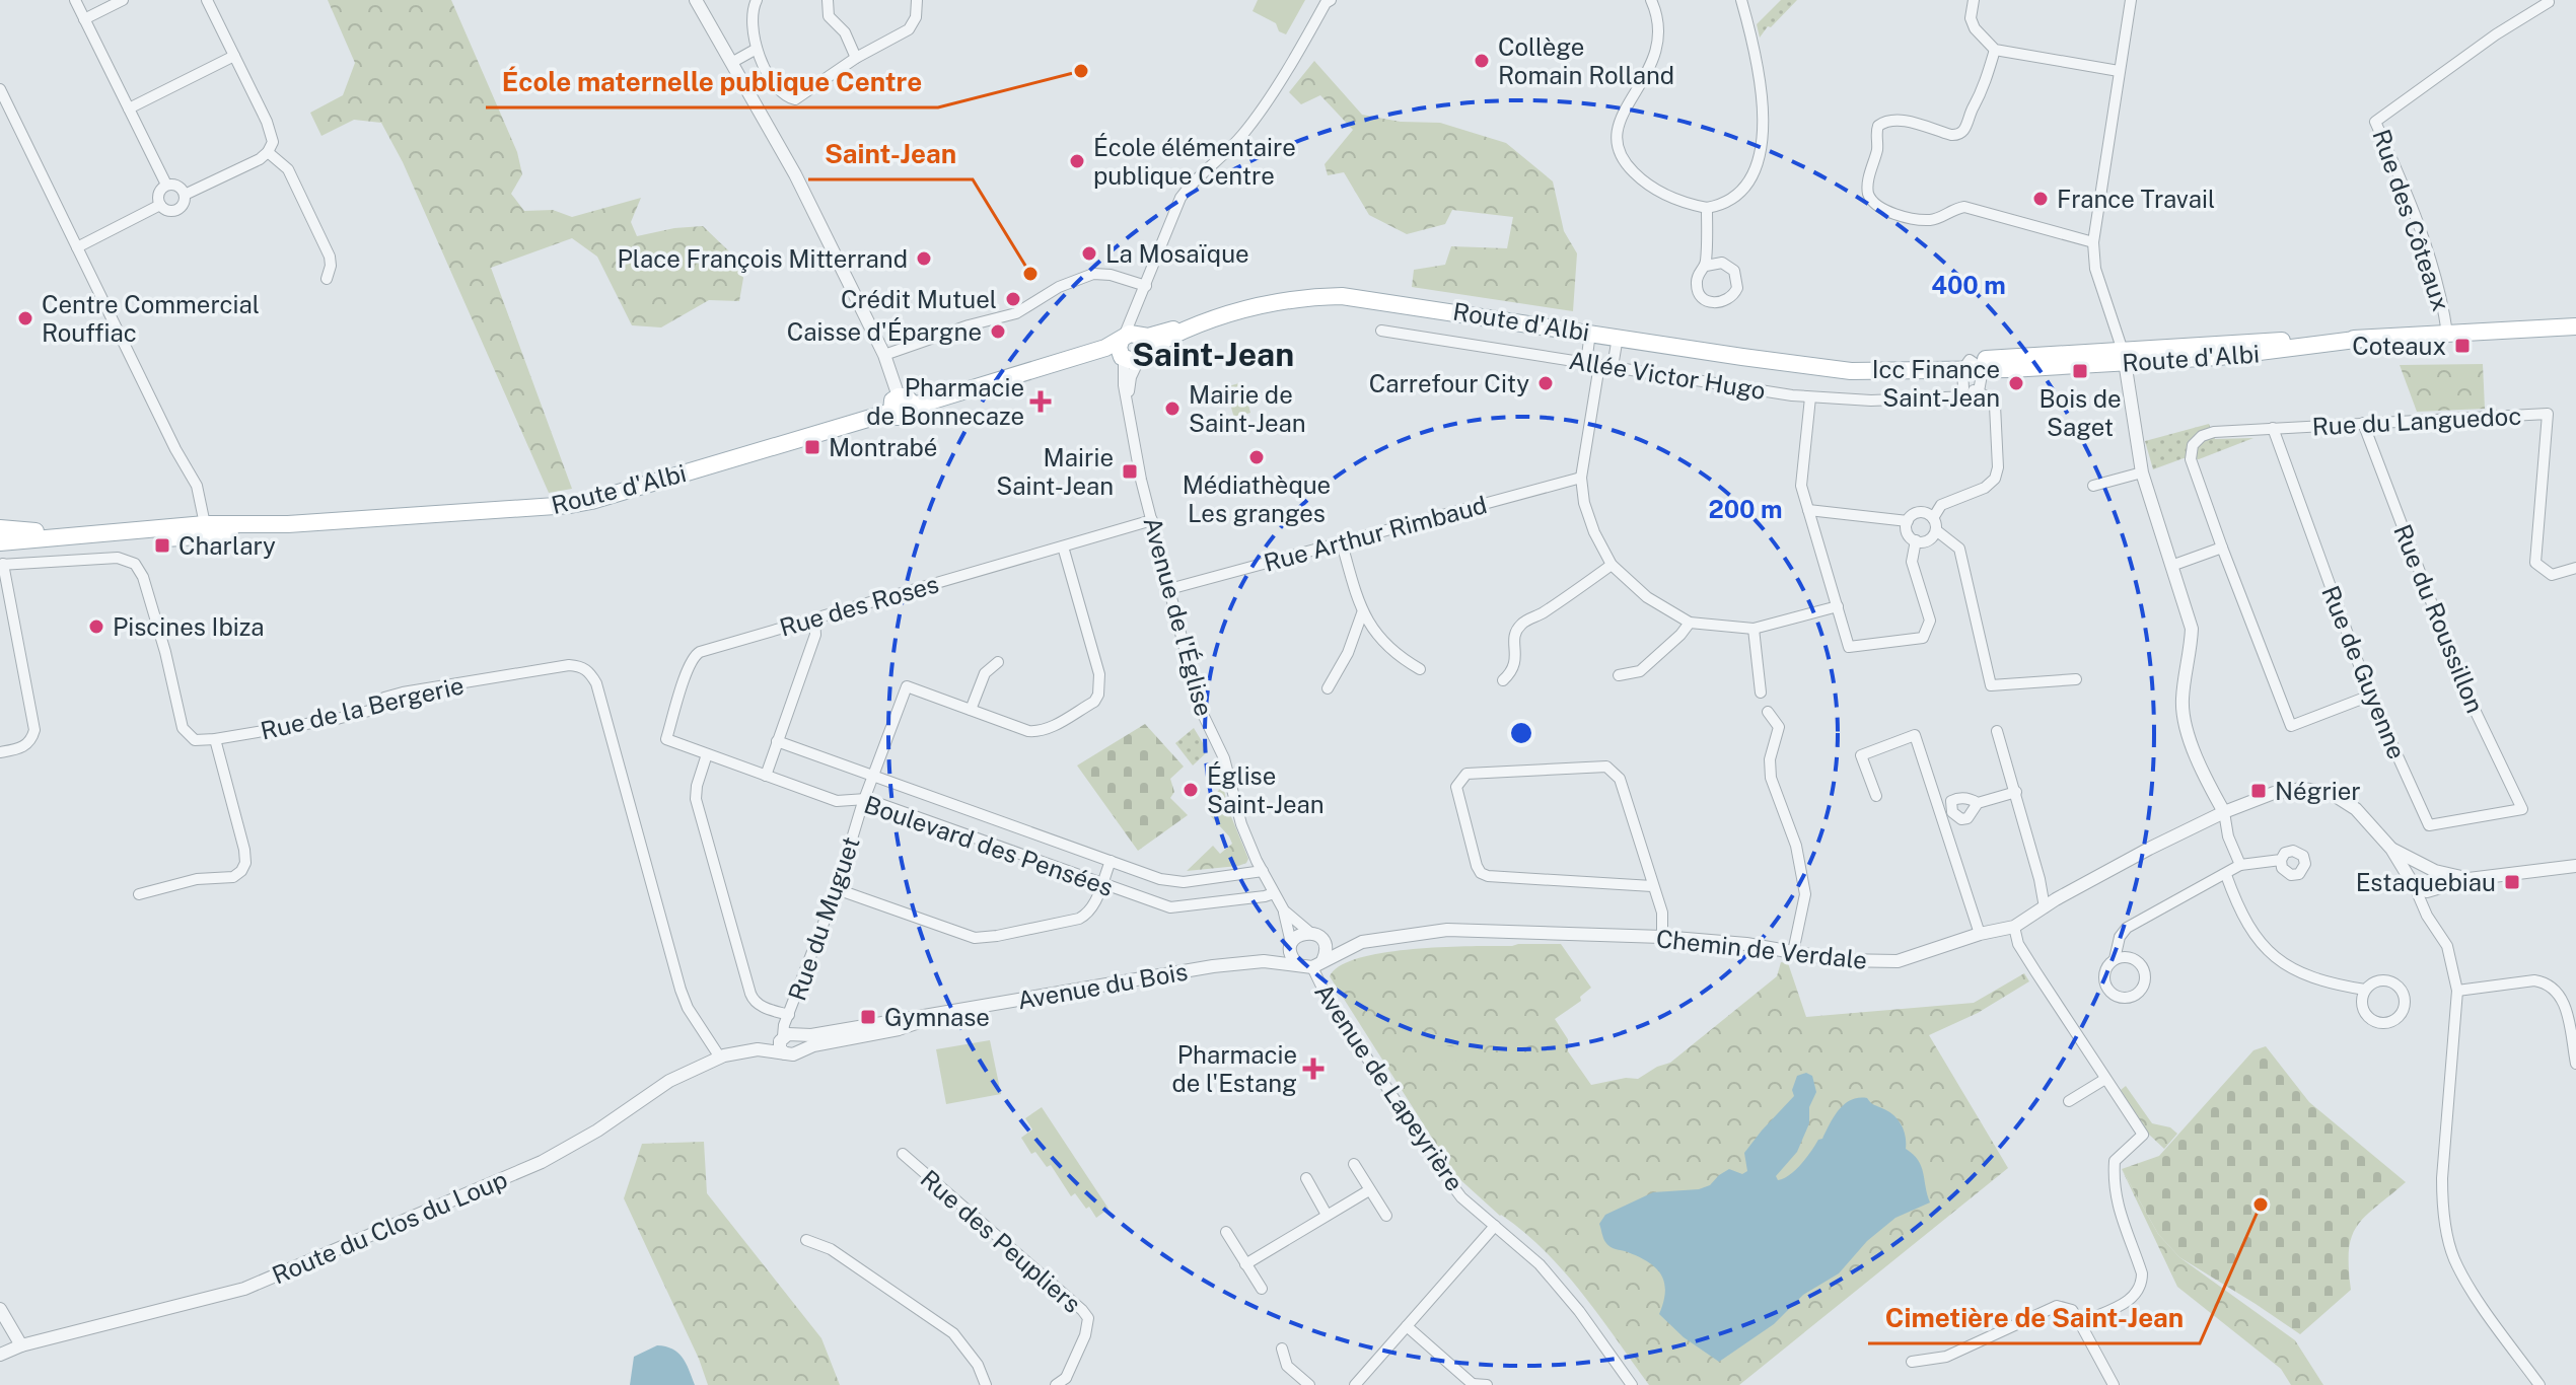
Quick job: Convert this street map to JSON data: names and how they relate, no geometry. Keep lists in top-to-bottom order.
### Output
{
  "streets": {
    "main road": ["Route d'Albi"],
    "street": [
      "Rue des Côteaux",
      "Allée Victor Hugo",
      "Rue du Languedoc",
      "Rue Arthur Rimbaud",
      "Rue des Roses",
      "Avenue de l'Église",
      "Rue du Roussillon",
      "Rue de Guyenne",
      "Rue de la Bergerie",
      "Boulevard des Pensées",
      "Rue du Muguet",
      "Chemin de Verdale",
      "Avenue du Bois",
      "Avenue de Lapeyrière",
      "Route du Clos du Loup",
      "Rue des Peupliers"
    ]
  },
  "crossings": [
    ["Rue des Côteaux", "Route d'Albi"],
    ["Route d'Albi", "Avenue de l'Église"],
    ["Rue du Languedoc", "Rue du Roussillon"],
    ["Rue du Languedoc", "Rue de Guyenne"],
    ["Rue Arthur Rimbaud", "Avenue de l'Église"],
    ["Rue des Roses", "Avenue de l'Église"],
    ["Rue des Roses", "Boulevard des Pensées"],
    ["Avenue de l'Église", "Boulevard des Pensées"],
    ["Avenue de l'Église", "Chemin de Verdale"],
    ["Avenue de l'Église", "Avenue du Bois"],
    ["Avenue de l'Église", "Avenue de Lapeyrière"],
    ["Rue du Roussillon", "Rue de Guyenne"],
    ["Rue de la Bergerie", "Route du Clos du Loup"],
    ["Boulevard des Pensées", "Rue du Muguet"],
    ["Rue du Muguet", "Avenue du Bois"],
    ["Rue du Muguet", "Route du Clos du Loup"],
    ["Chemin de Verdale", "Avenue du Bois"],
    ["Chemin de Verdale", "Avenue de Lapeyrière"],
    ["Avenue du Bois", "Avenue de Lapeyrière"],
    ["Avenue du Bois", "Route du Clos du Loup"]
  ],
  "districts": ["Saint-Jean"],
  "places": {
    "other": [
      "Collège Romain Rolland",
      "École maternelle publique Centre",
      "École élémentaire publique Centre",
      "France Travail",
      "La Mosaïque",
      "Place François Mitterrand",
      "Saint-Jean",
      "Crédit Mutuel",
      "Centre Commercial Rouffiac",
      "Caisse d'Épargne",
      "Carrefour City",
      "Icc Finance Saint-Jean",
      "Mairie de Saint-Jean",
      "Médiathèque Les granges",
      "Piscines Ibiza",
      "Église Saint-Jean",
      "Cimetière de Saint-Jean"
    ],
    "transit": [
      "Coteaux",
      "Bois de Saget",
      "Montrabé",
      "Mairie Saint-Jean",
      "Charlary",
      "Négrier",
      "Estaquebiau",
      "Gymnase"
    ],
    "health": ["Pharmacie de Bonnecaze", "Pharmacie de l'Estang"]
  },
  "rings": ["400 m", "200 m"]
}
